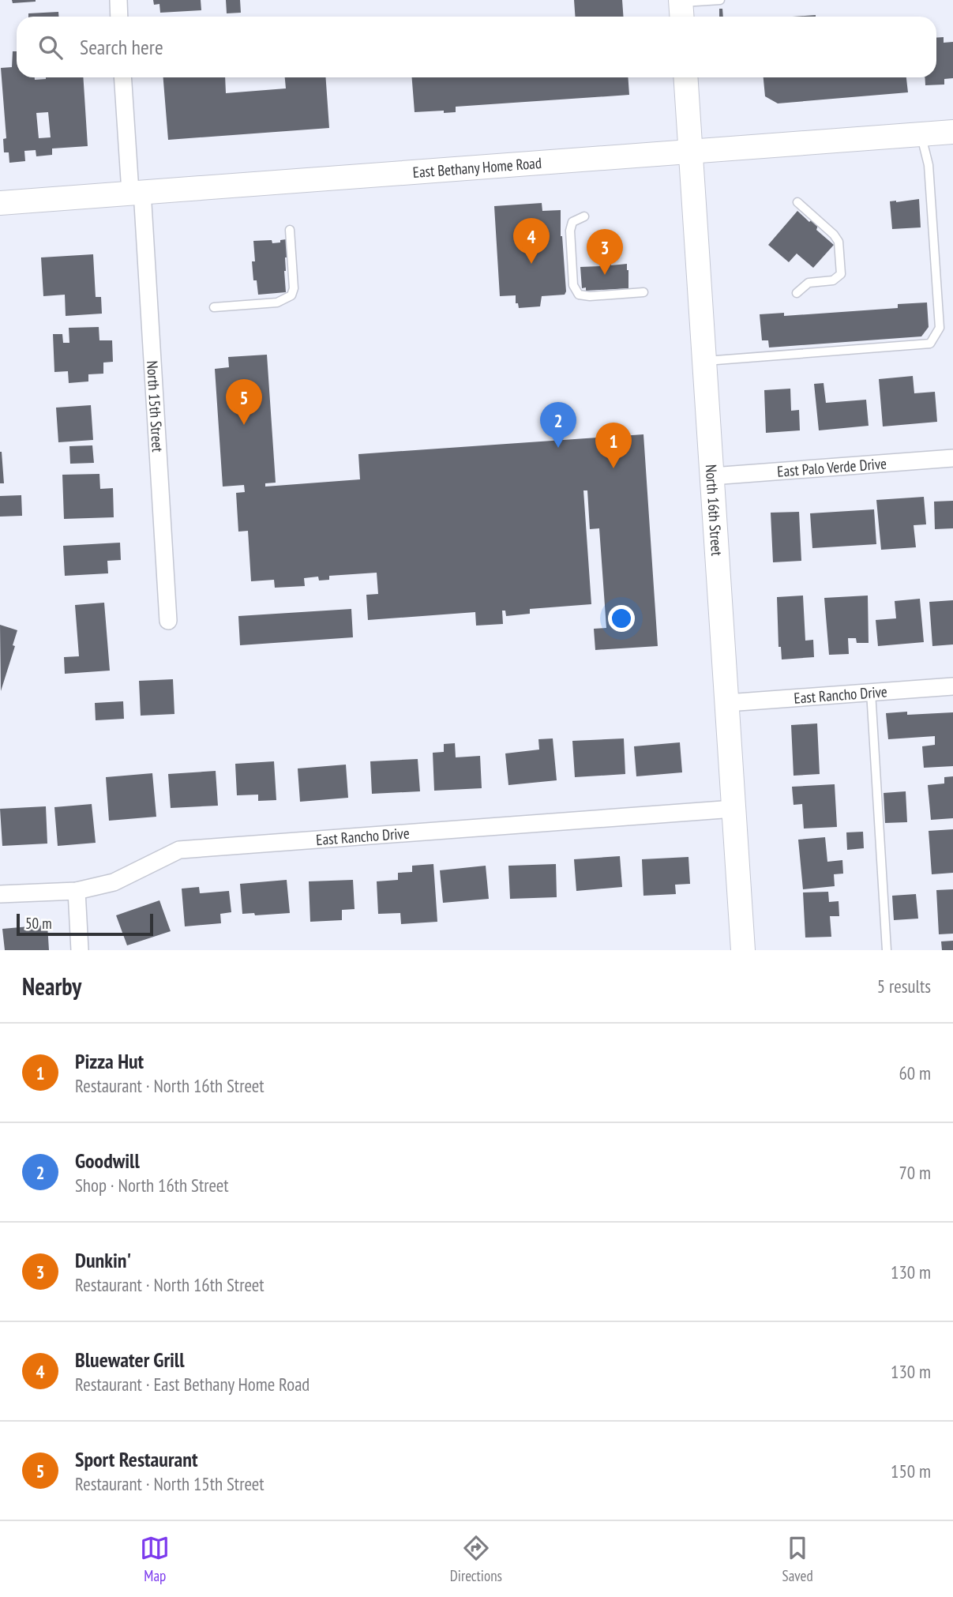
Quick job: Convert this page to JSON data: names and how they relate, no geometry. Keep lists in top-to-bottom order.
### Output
{
  "streets": {
    "main road": ["East Bethany Home Road", "North 16th Street"],
    "street": ["North 15th Street", "East Palo Verde Drive", "East Rancho Drive"]
  },
  "crossings": [
    ["East Bethany Home Road", "North 15th Street"],
    ["East Bethany Home Road", "North 16th Street"],
    ["East Palo Verde Drive", "North 16th Street"],
    ["North 16th Street", "East Rancho Drive"]
  ],
  "scale_bar": "50 m",
  "page": {
    "search": "Search here",
    "pins": [
      "4",
      "3",
      "5",
      "2",
      "1"
    ],
    "scale": "50 m",
    "heading": ["Nearby", "5 results"],
    "list": [
      {
        "mark": "1",
        "name": "Pizza Hut",
        "note": "Restaurant · North 16th Street",
        "value": "60 m"
      },
      {
        "mark": "2",
        "name": "Goodwill",
        "note": "Shop · North 16th Street",
        "value": "70 m"
      },
      {
        "mark": "3",
        "name": "Dunkin'",
        "note": "Restaurant · North 16th Street",
        "value": "130 m"
      },
      {
        "mark": "4",
        "name": "Bluewater Grill",
        "note": "Restaurant · East Bethany Home Road",
        "value": "130 m"
      },
      {
        "mark": "5",
        "name": "Sport Restaurant",
        "note": "Restaurant · North 15th Street",
        "value": "150 m"
      }
    ],
    "nav": ["Map", "Directions", "Saved"]
  }
}
